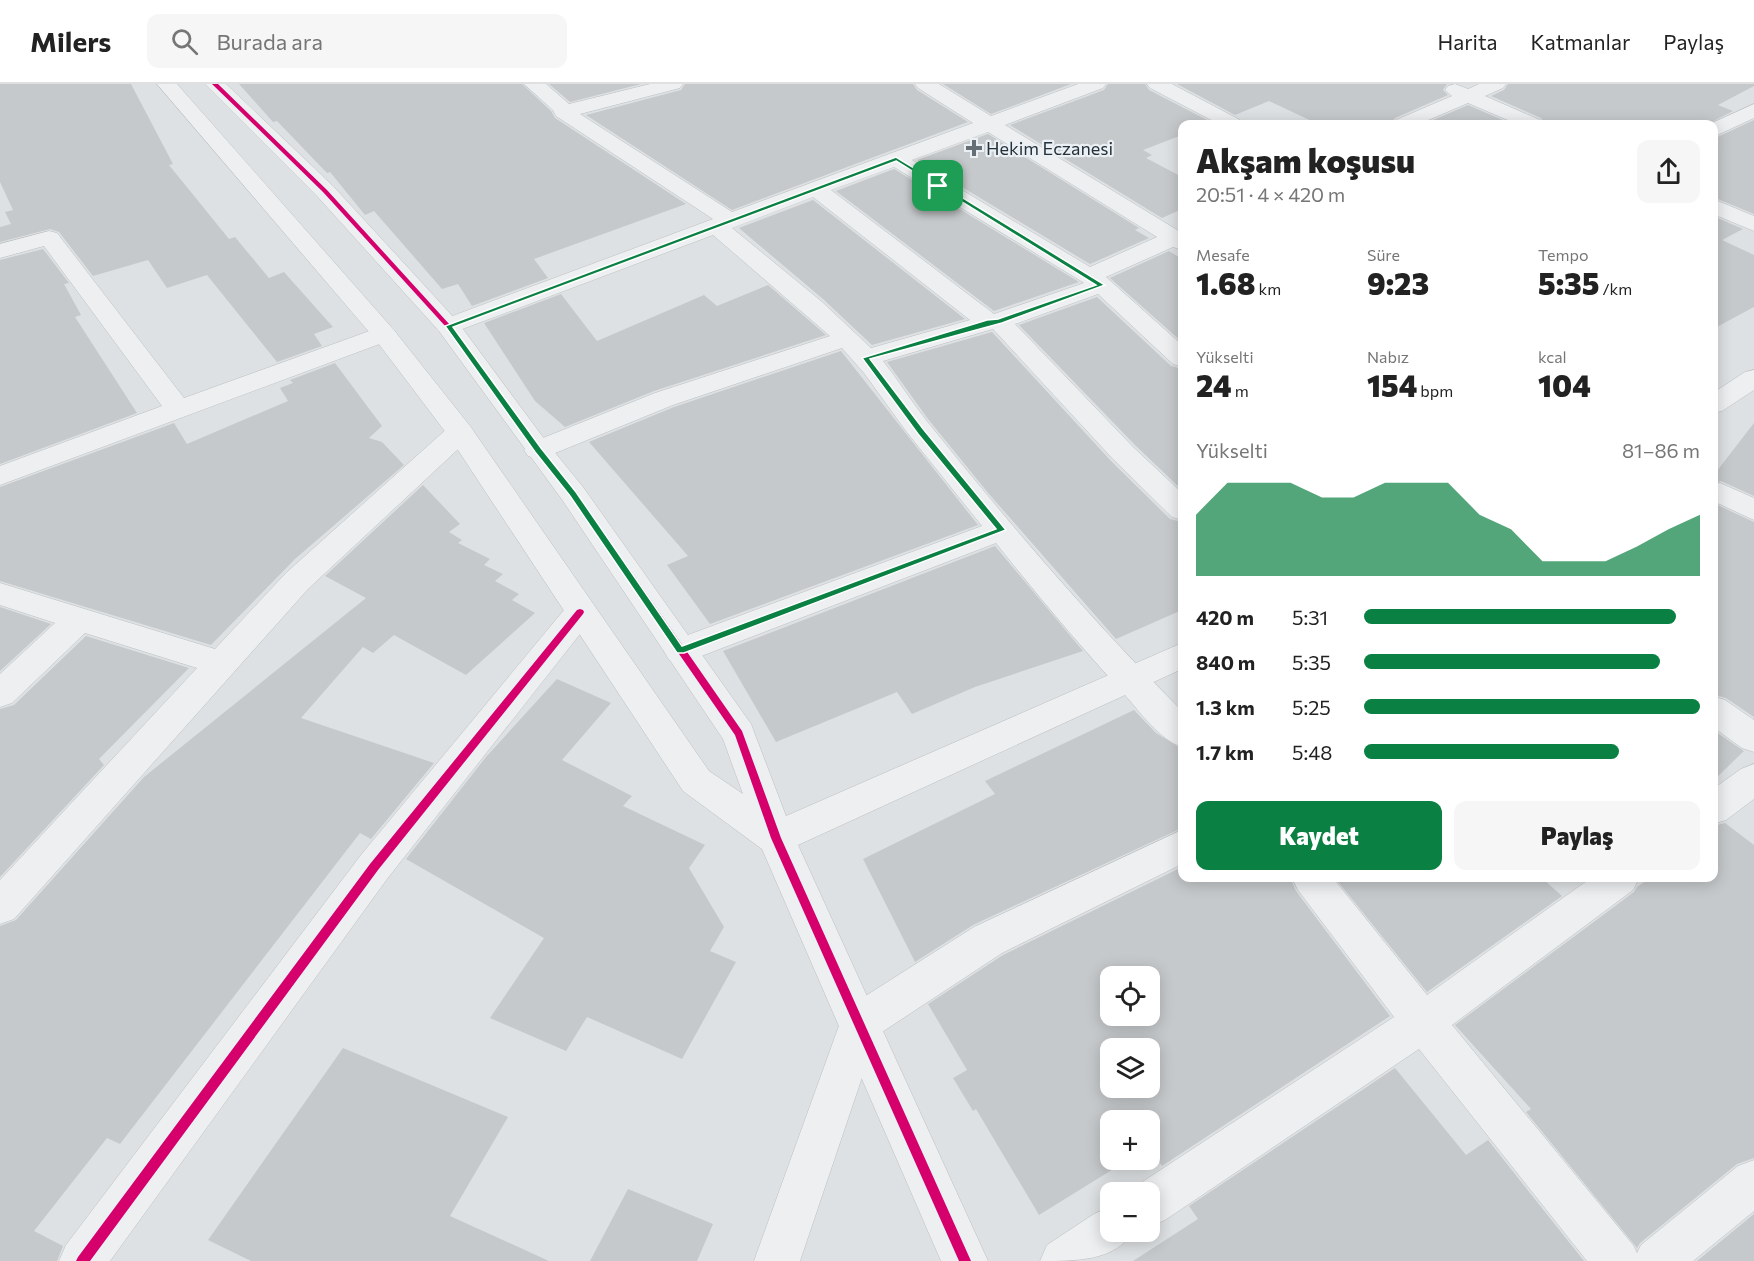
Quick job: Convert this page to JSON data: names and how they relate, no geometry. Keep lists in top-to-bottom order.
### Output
{
  "places": {
    "health": ["Hekim Eczanesi"]
  },
  "page": {
    "header": "Milers",
    "search": "Burada ara",
    "nav": ["Harita", "Katmanlar", "Paylaş"],
    "heading": ["Akşam koşusu", "20:51 · 4 × 420 m"],
    "stats": [
      ["Mesafe", "1.68 km"],
      ["Süre", "9:23"],
      ["Tempo", "5:35 /km"],
      ["Yükselti", "24 m"],
      ["Nabız", "154 bpm"],
      ["kcal", "104"]
    ],
    "chart": ["Yükselti", "81–86 m"],
    "list": [
      {
        "name": "420 m",
        "note": "5:31"
      },
      {
        "name": "840 m",
        "note": "5:35"
      },
      {
        "name": "1.3 km",
        "note": "5:25"
      },
      {
        "name": "1.7 km",
        "note": "5:48"
      }
    ],
    "buttons": ["Kaydet", "Paylaş"],
    "map_buttons": ["+", "−"]
  }
}
